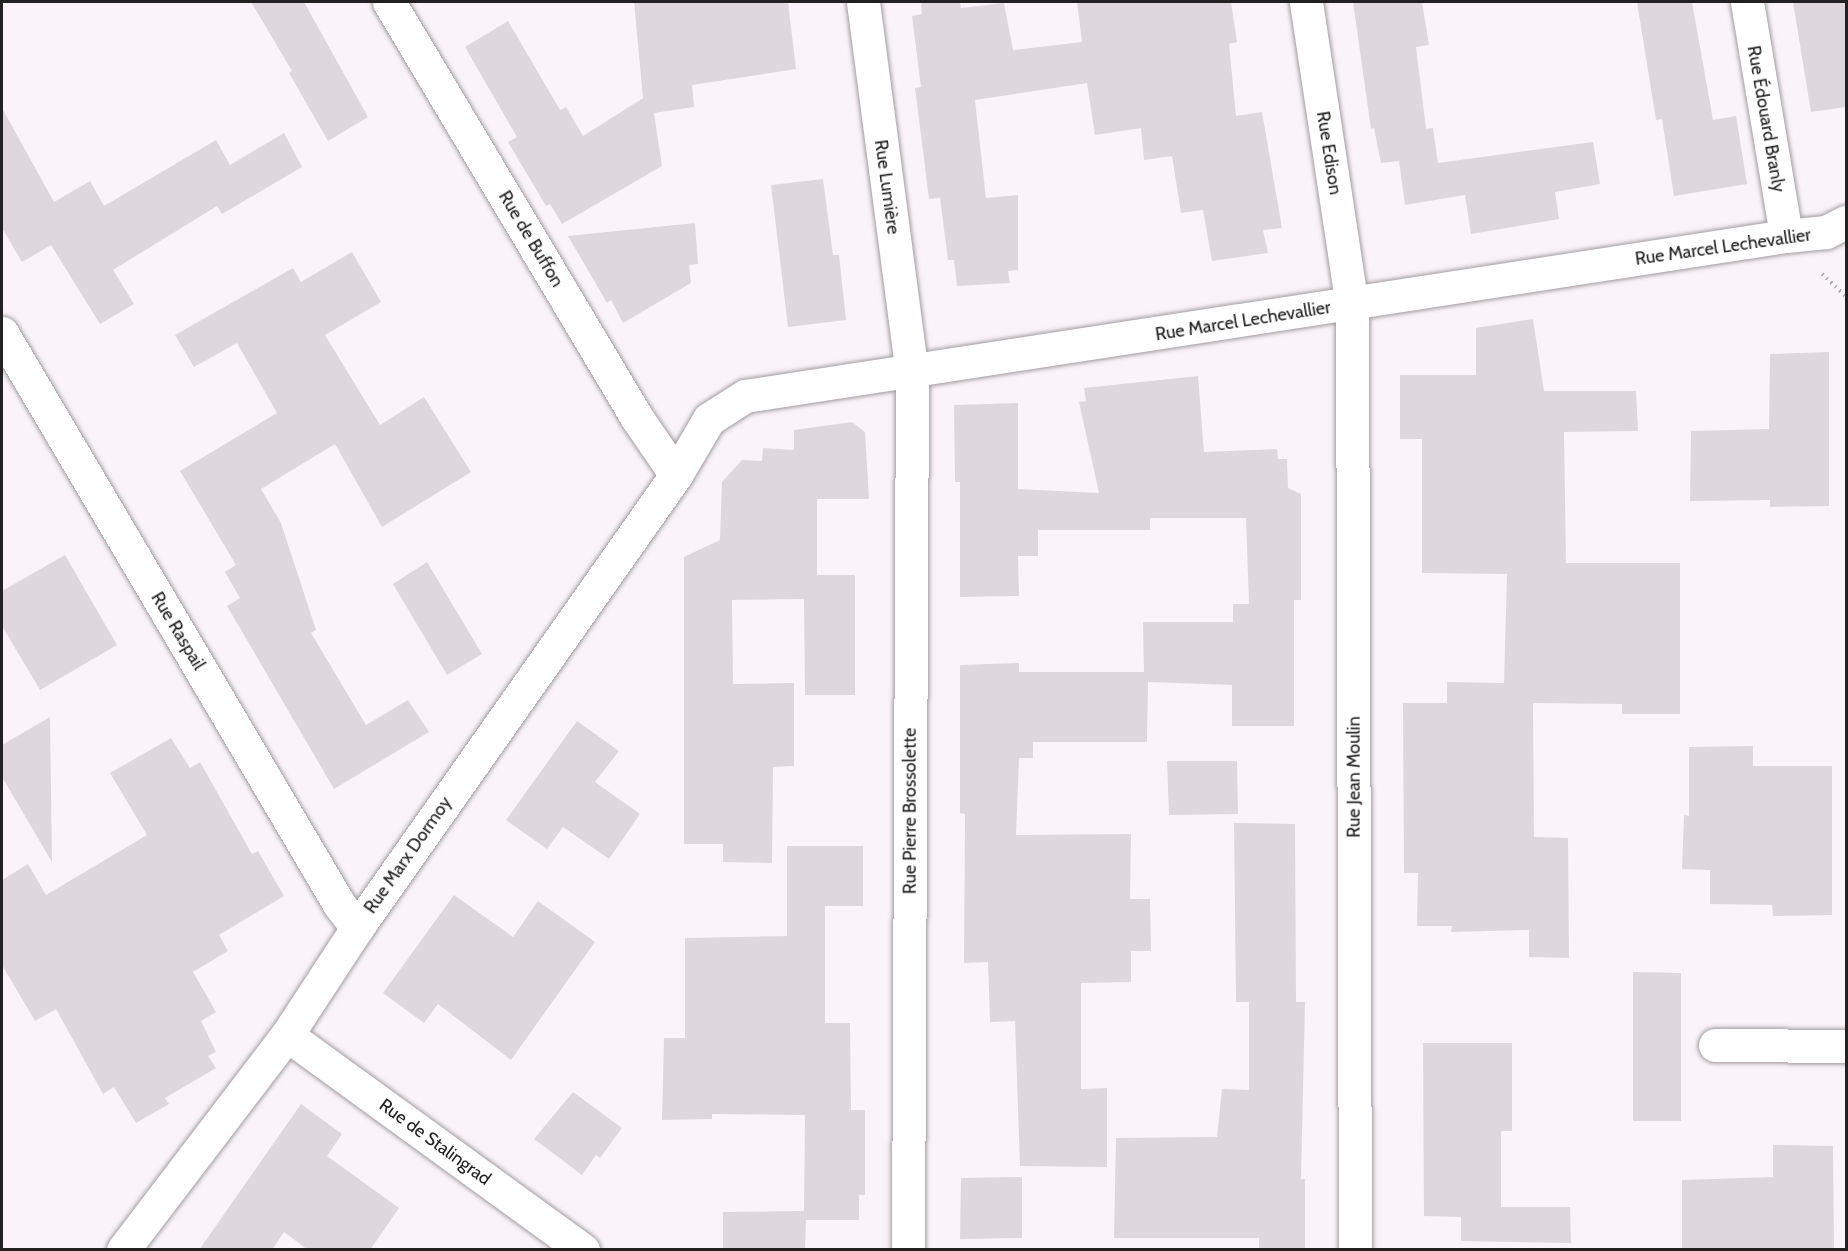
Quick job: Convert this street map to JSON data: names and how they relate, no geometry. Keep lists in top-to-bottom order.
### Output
{
  "streets": {
    "street": [
      "Rue Édouard Branly",
      "Rue Edison",
      "Rue Lumière",
      "Rue de Buffon",
      "Rue Marcel Lechevallier",
      "Rue Raspail",
      "Rue Jean Moulin",
      "Rue Pierre Brossolette",
      "Rue Marx Dormoy",
      "Rue de Stalingrad"
    ]
  },
  "crossings": [
    ["Rue Édouard Branly", "Rue Marcel Lechevallier"],
    ["Rue Edison", "Rue Marcel Lechevallier"],
    ["Rue Edison", "Rue Jean Moulin"],
    ["Rue Lumière", "Rue Marcel Lechevallier"],
    ["Rue Lumière", "Rue Pierre Brossolette"],
    ["Rue de Buffon", "Rue Marcel Lechevallier"],
    ["Rue de Buffon", "Rue Marx Dormoy"],
    ["Rue Marcel Lechevallier", "Rue Jean Moulin"],
    ["Rue Marcel Lechevallier", "Rue Pierre Brossolette"],
    ["Rue Marcel Lechevallier", "Rue Marx Dormoy"],
    ["Rue Raspail", "Rue Marx Dormoy"],
    ["Rue Marx Dormoy", "Rue de Stalingrad"]
  ]
}
